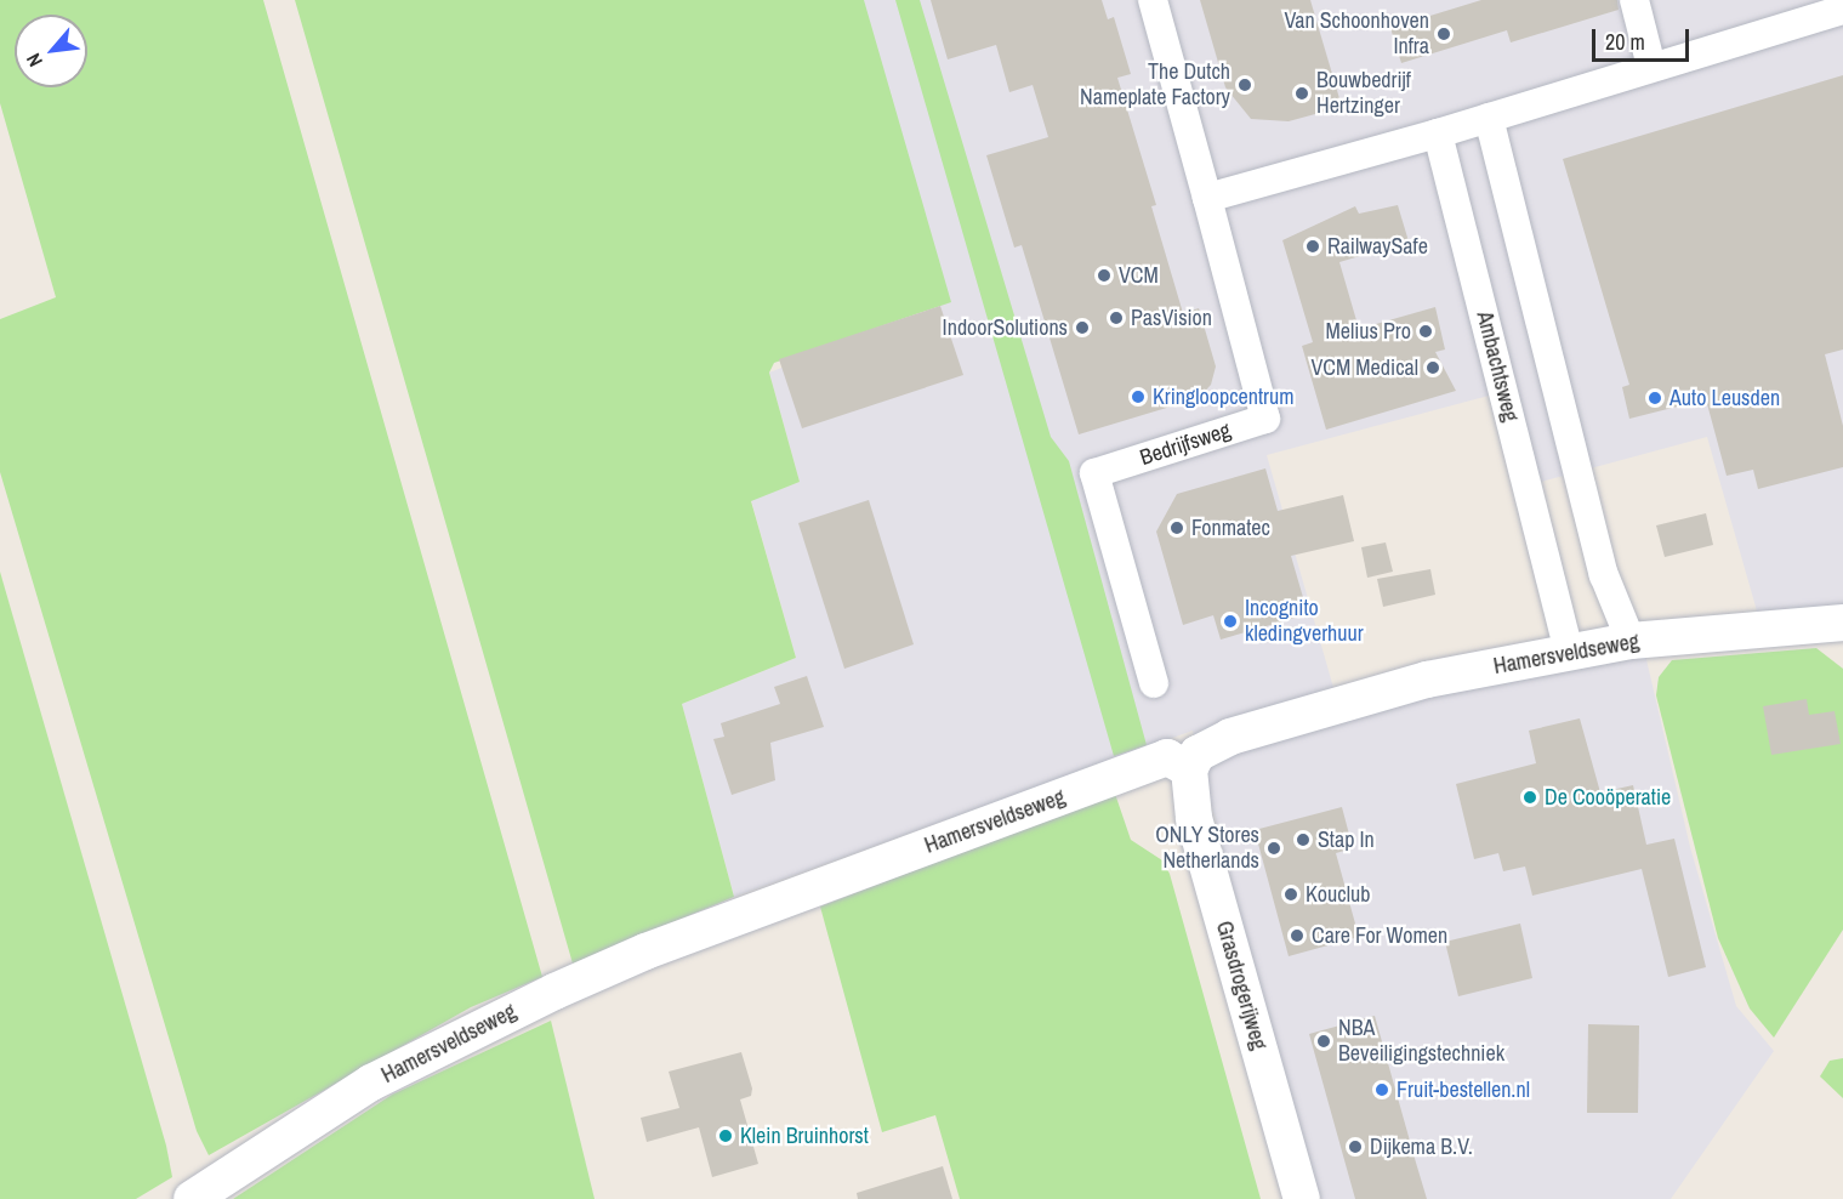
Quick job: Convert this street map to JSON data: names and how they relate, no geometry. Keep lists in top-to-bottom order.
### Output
{
  "streets": {
    "street": [
      "Ambachtsweg",
      "Bedrijfsweg",
      "Hamersveldseweg",
      "Grasdrogerijweg"
    ]
  },
  "crossings": [
    ["Ambachtsweg", "Hamersveldseweg"],
    ["Hamersveldseweg", "Grasdrogerijweg"]
  ],
  "places": [
    "Van Schoonhoven Infra",
    "The Dutch Nameplate Factory",
    "Bouwbedrijf Hertzinger",
    "RailwaySafe",
    "VCM",
    "PasVision",
    "IndoorSolutions",
    "Melius Pro",
    "VCM Medical",
    "Kringloopcentrum",
    "Auto Leusden",
    "Fonmatec",
    "Incognito kledingverhuur",
    "De Cooöperatie",
    "Stap In",
    "ONLY Stores Netherlands",
    "Kouclub",
    "Care For Women",
    "NBA Beveiligingstechniek",
    "Fruit-bestellen.nl",
    "Klein Bruinhorst",
    "Dijkema B.V."
  ],
  "scale_bar": "20 m",
  "north": "bottom left"
}
